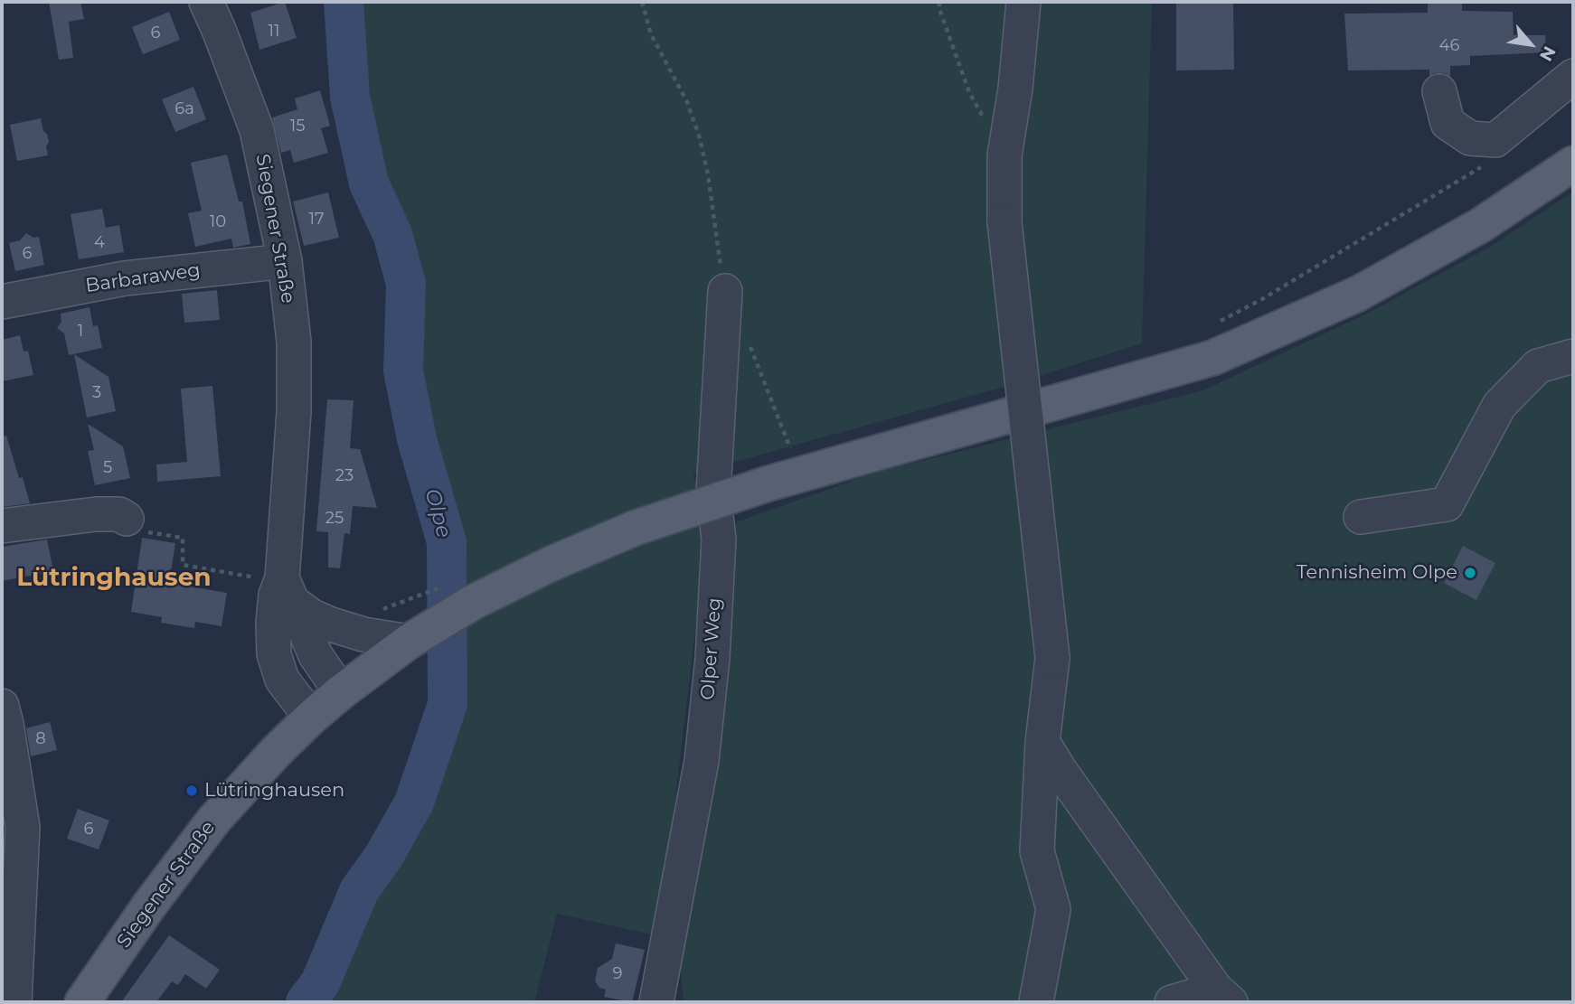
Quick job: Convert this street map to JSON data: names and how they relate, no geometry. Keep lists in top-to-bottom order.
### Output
{
  "streets": {
    "main road": ["Siegener Straße"],
    "street": ["Barbaraweg", "Olper Weg"]
  },
  "crossings": [
    ["Siegener Straße", "Barbaraweg"]
  ],
  "districts": ["Lütringhausen"],
  "water": ["Olpe"],
  "places": ["Tennisheim Olpe", "Lütringhausen"],
  "house_numbers": [
    "11",
    "6",
    "46",
    "6a",
    "15",
    "17",
    "10",
    "4",
    "6",
    "1",
    "3",
    "5",
    "23",
    "25",
    "8",
    "6",
    "9"
  ],
  "north": "bottom right"
}
